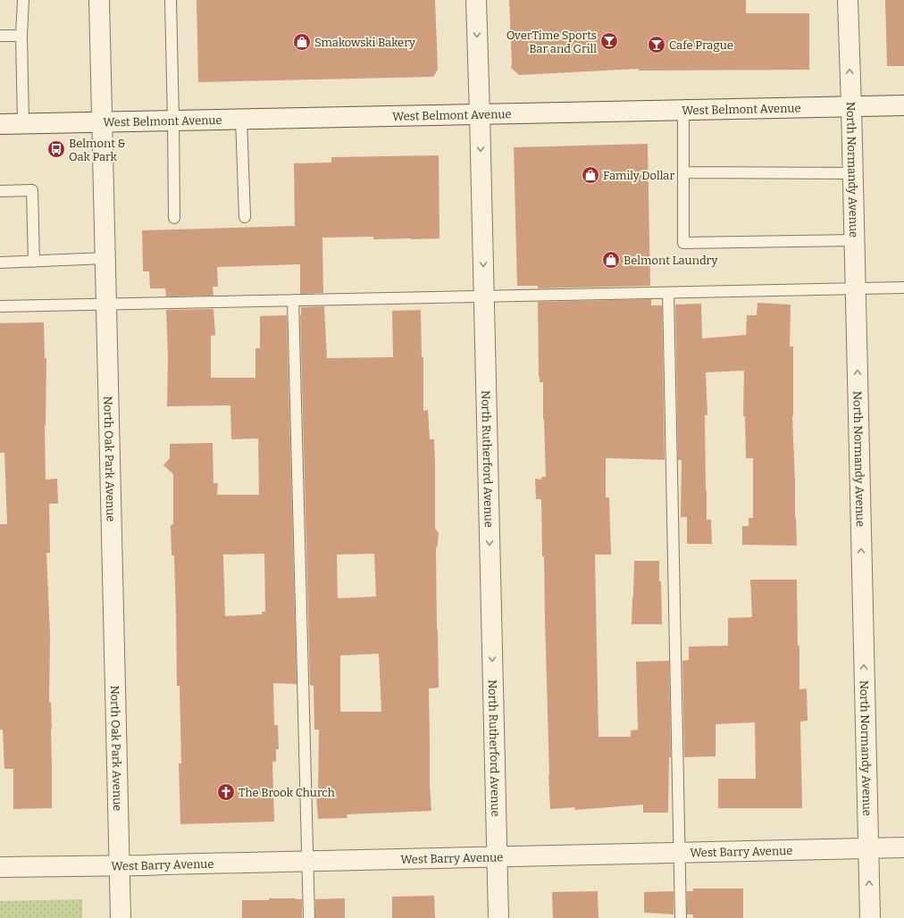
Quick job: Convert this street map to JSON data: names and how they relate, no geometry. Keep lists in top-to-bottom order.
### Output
{
  "streets": {
    "street": [
      "West Belmont Avenue",
      "North Normandy Avenue",
      "North Oak Park Avenue",
      "North Rutherford Avenue",
      "West Barry Avenue"
    ]
  },
  "crossings": [
    ["West Belmont Avenue", "North Normandy Avenue"],
    ["West Belmont Avenue", "North Oak Park Avenue"],
    ["West Belmont Avenue", "North Rutherford Avenue"],
    ["North Normandy Avenue", "West Barry Avenue"],
    ["North Oak Park Avenue", "West Barry Avenue"],
    ["North Rutherford Avenue", "West Barry Avenue"]
  ],
  "one_way": ["North Normandy Avenue", "North Rutherford Avenue"],
  "places": {
    "bar": ["OverTime Sports Bar and Grill", "Cafe Prague"],
    "shop": ["Smakowski Bakery", "Family Dollar", "Belmont Laundry"],
    "bus stop": ["Belmont & Oak Park"],
    "church": ["The Brook Church"]
  }
}
